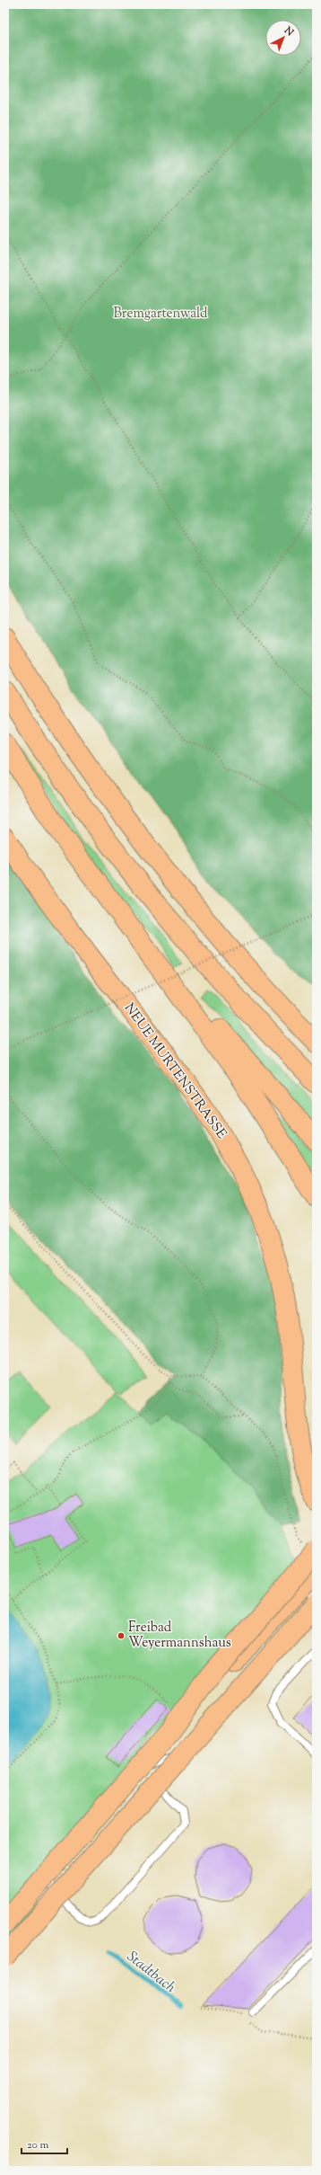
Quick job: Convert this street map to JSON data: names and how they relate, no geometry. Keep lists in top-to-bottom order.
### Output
{
  "streets": {
    "main road": ["NEUE MURTENSTRASSE"]
  },
  "water": ["Stadtbach"],
  "parks": ["Bremgartenwald"],
  "places": ["Freibad Weyermannshaus"],
  "scale_bar": "20 m",
  "north": "top right"
}
